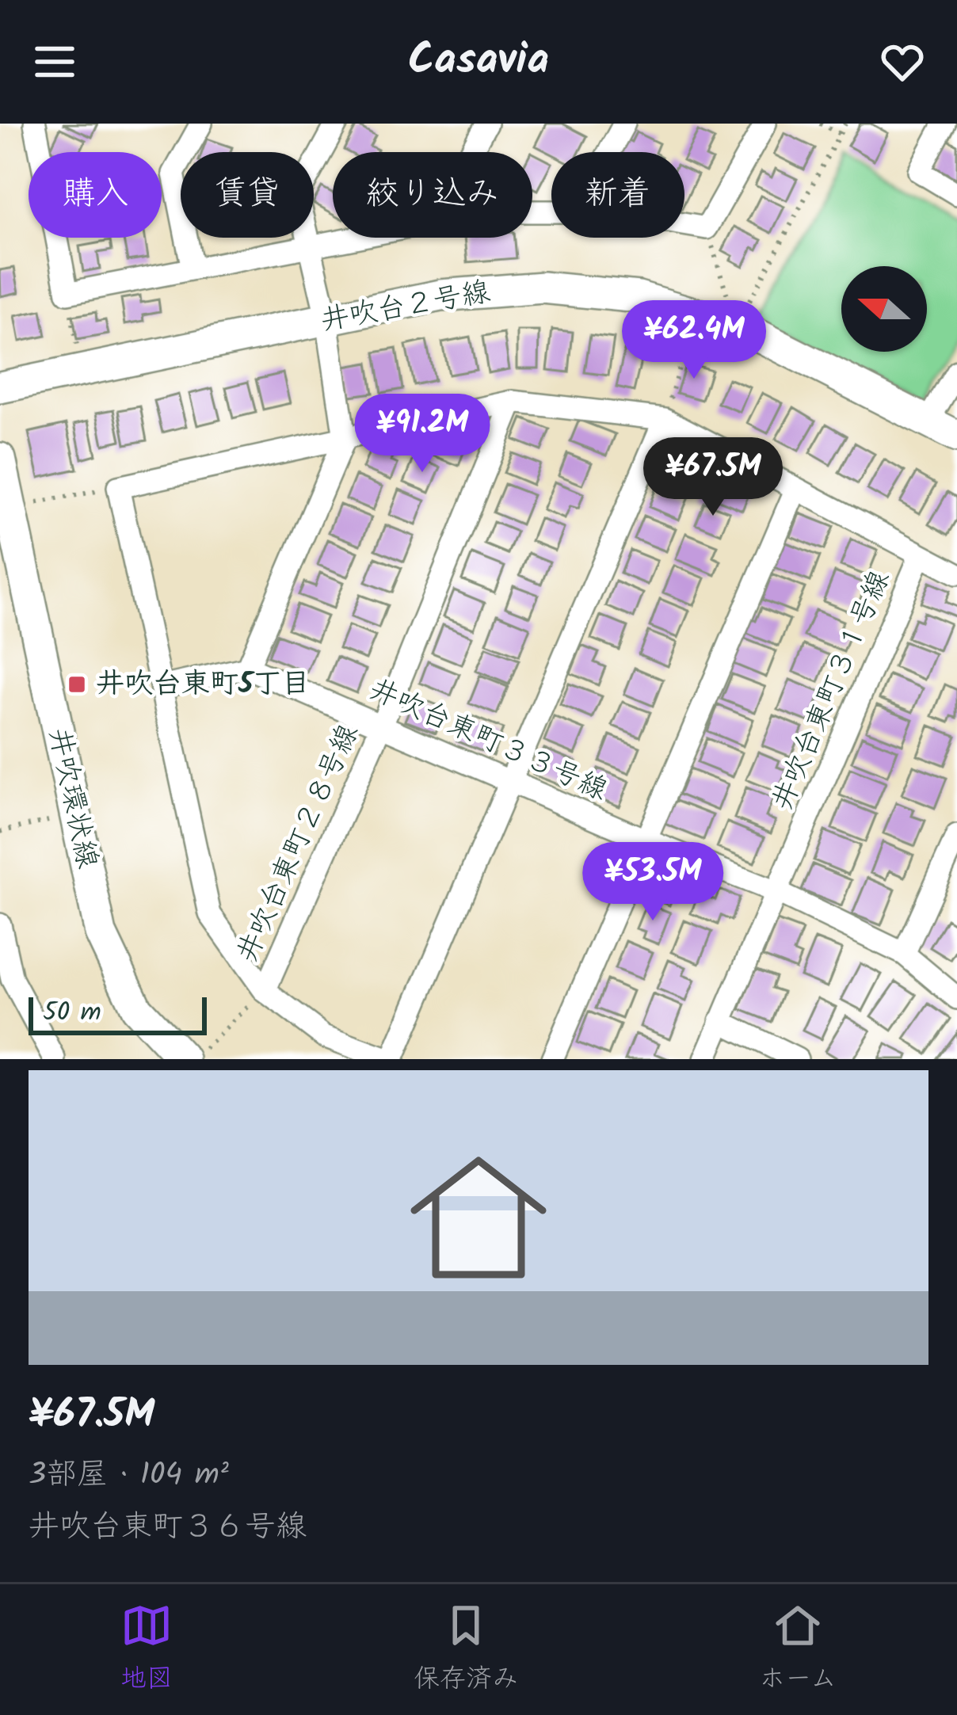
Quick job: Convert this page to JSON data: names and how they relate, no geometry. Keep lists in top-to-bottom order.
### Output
{
  "streets": {
    "street": [
      "井吹台２号線",
      "井吹台東町３１号線",
      "井吹台東町３３号線",
      "井吹環状線",
      "井吹台東町２８号線"
    ]
  },
  "crossings": [
    ["井吹台東町３１号線", "井吹台東町３３号線"],
    ["井吹台東町３３号線", "井吹台東町２８号線"]
  ],
  "places": {
    "transit": ["井吹台東町5丁目"]
  },
  "scale_bar": "50 m",
  "north": "left",
  "page": {
    "header": "Casavia",
    "chip": [
      "購入",
      "賃貸",
      "絞り込み",
      "新着"
    ],
    "price": [
      "¥62.4M",
      "¥91.2M",
      "¥67.5M",
      "¥53.5M"
    ],
    "scale": "50 m",
    "list": [
      {
        "name": "¥67.5M",
        "note": "3部屋 · 104 m² · 井吹台東町３６号線"
      }
    ],
    "tabs": ["地図", "保存済み", "ホーム"]
  }
}
